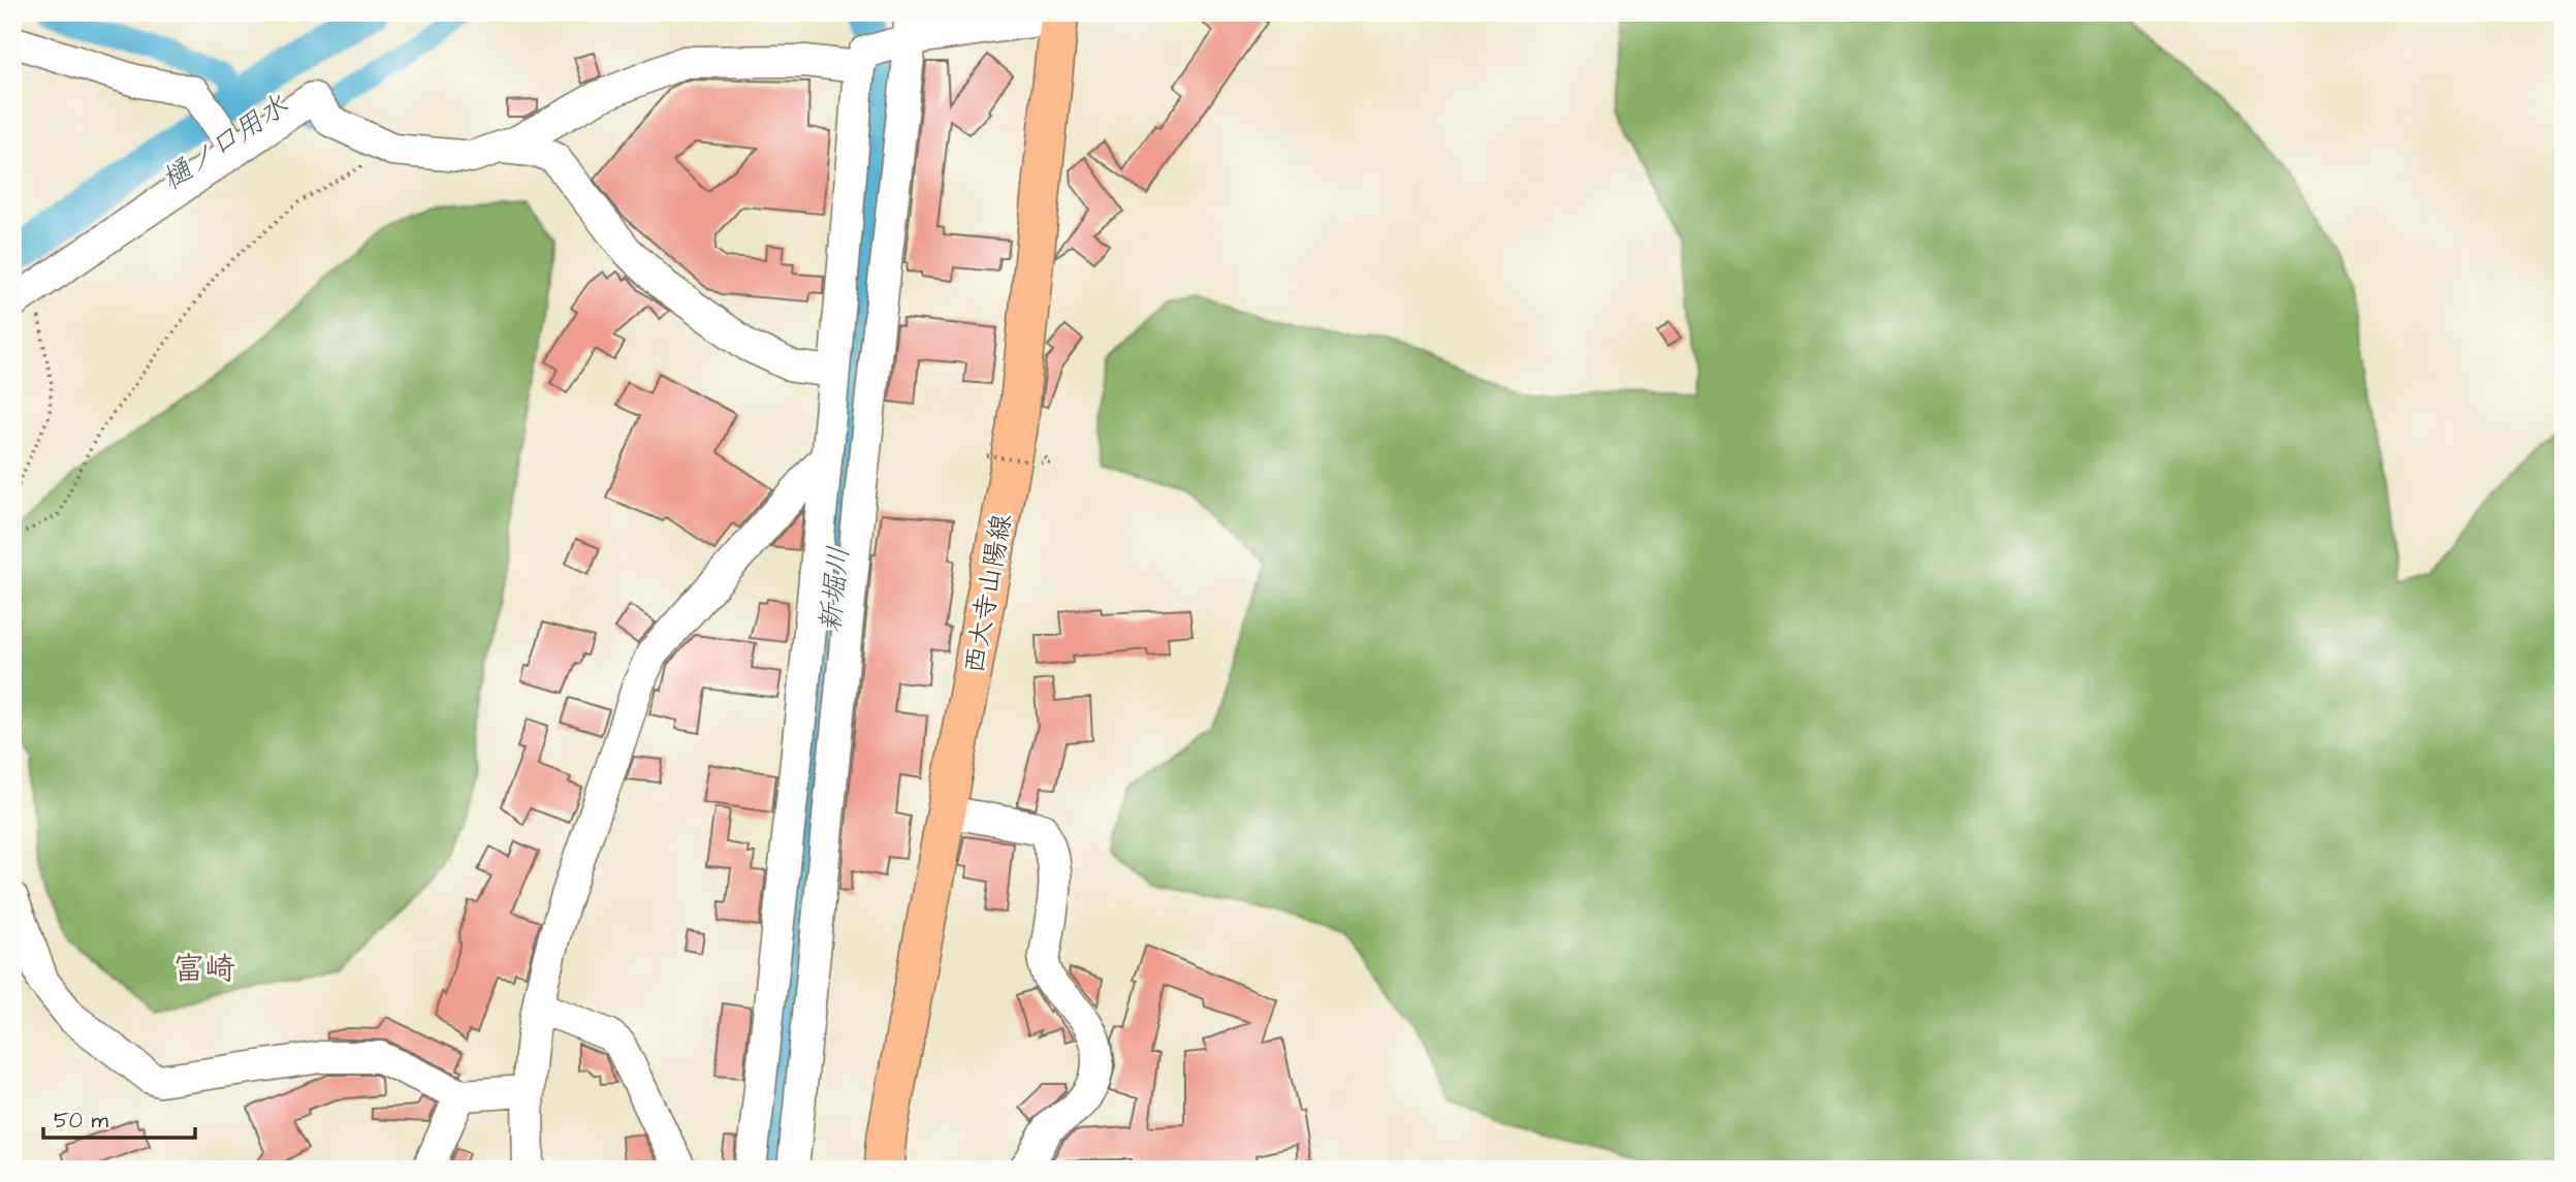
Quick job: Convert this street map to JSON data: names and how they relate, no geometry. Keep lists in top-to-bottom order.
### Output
{
  "streets": {
    "main road": ["西大寺山陽線"]
  },
  "districts": ["富崎"],
  "water": ["樋ノ口用水", "新堀川"],
  "scale_bar": "50 m"
}
